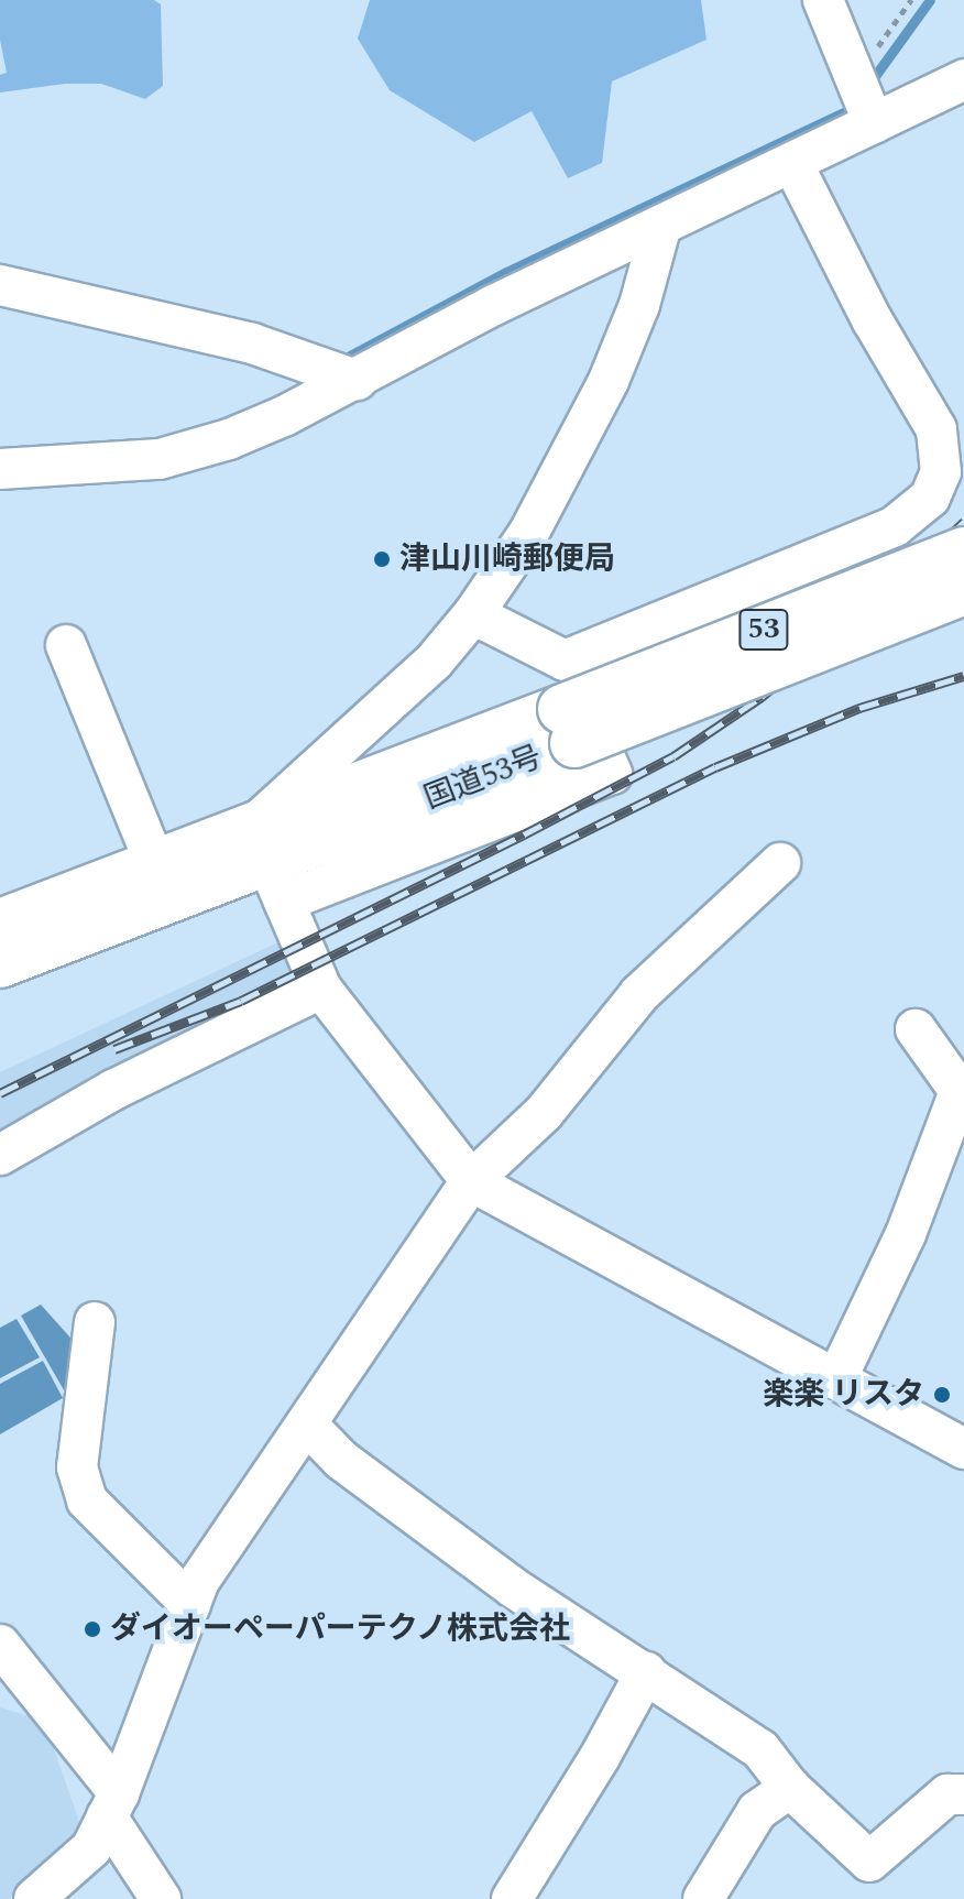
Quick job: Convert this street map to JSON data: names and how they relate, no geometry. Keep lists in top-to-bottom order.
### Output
{
  "streets": {
    "highway": ["53", "国道53号"]
  },
  "places": ["津山川崎郵便局", "楽楽 リスタ", "ダイオーペーパーテクノ株式会社"]
}
